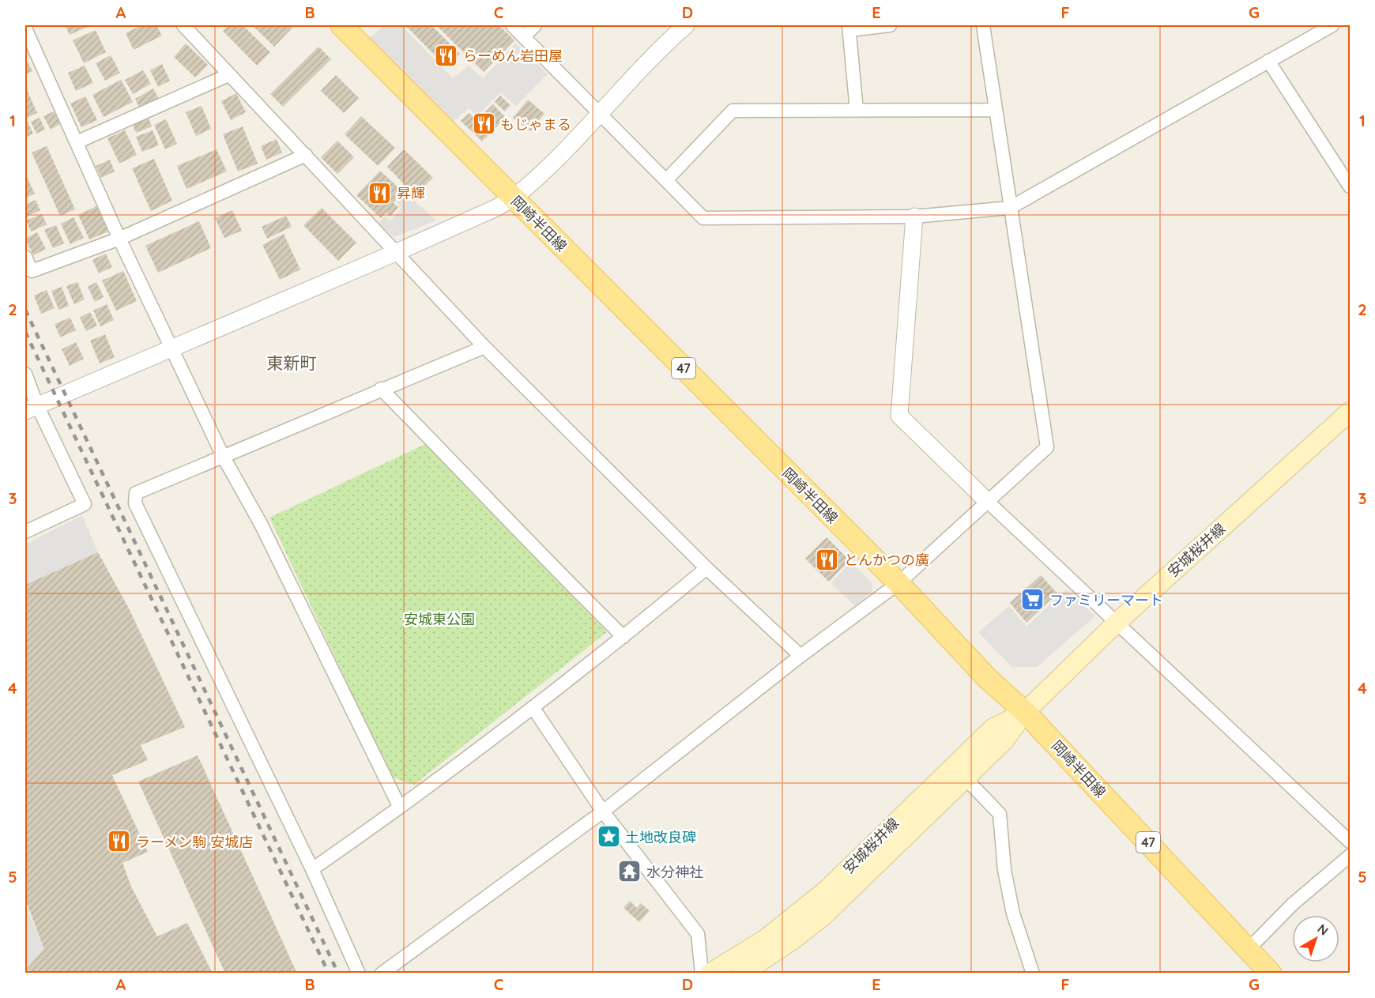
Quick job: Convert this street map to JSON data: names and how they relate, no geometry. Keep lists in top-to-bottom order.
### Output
{
  "streets": {
    "main road": ["岡崎半田線", "47", "安城桜井線"]
  },
  "crossings": [
    ["岡崎半田線", "安城桜井線"]
  ],
  "districts": ["東新町"],
  "parks": ["安城東公園"],
  "places": {
    "restaurant": [
      "らーめん岩田屋",
      "もじゃまる",
      "昇輝",
      "とんかつの廣",
      "ラーメン駒 安城店"
    ],
    "supermarket": ["ファミリーマート"],
    "place": ["土地改良碑"],
    "temple": ["水分神社"]
  },
  "north": "top right",
  "grid": {
    "columns": [
      "A",
      "B",
      "C",
      "D",
      "E",
      "F",
      "G"
    ],
    "rows": [
      "1",
      "2",
      "3",
      "4",
      "5"
    ]
  }
}
